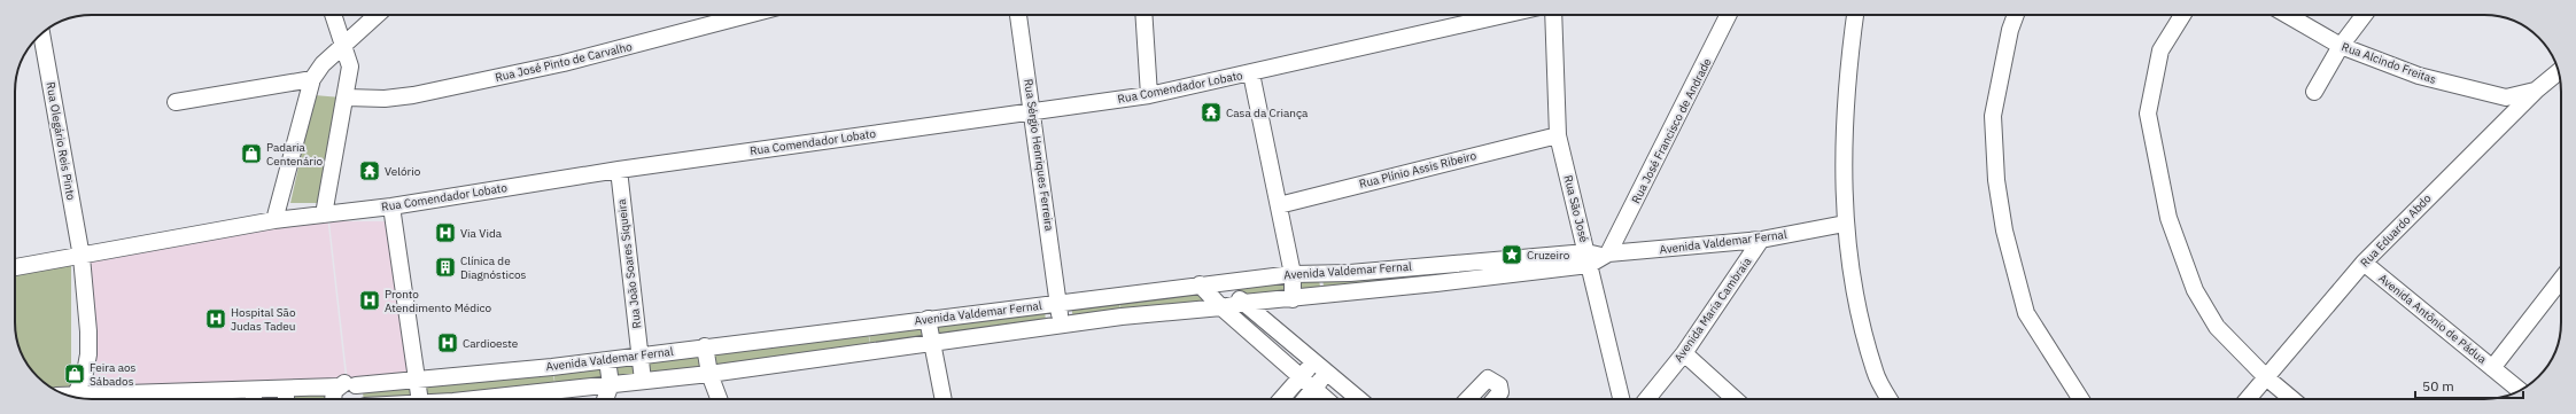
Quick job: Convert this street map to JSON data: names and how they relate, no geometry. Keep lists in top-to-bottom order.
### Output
{
  "streets": {
    "street": [
      "Rua José Pinto de Carvalho",
      "Rua Alcindo Freitas",
      "Rua Comendador Lobato",
      "Rua José Francisco de Andrade",
      "Rua Olegário Reis Pinto",
      "Rua Sérgio Henriques Ferreira",
      "Rua Plínio Assis Ribeiro",
      "Rua São José",
      "Rua Eduardo Abdo",
      "Avenida Valdemar Fernal",
      "Rua João Soares Siqueira",
      "Avenida Maria Cambraia",
      "Avenida Antônio de Pádua"
    ]
  },
  "crossings": [
    ["Rua Alcindo Freitas", "Rua Eduardo Abdo"],
    ["Rua Comendador Lobato", "Rua Olegário Reis Pinto"],
    ["Rua Comendador Lobato", "Rua Sérgio Henriques Ferreira"],
    ["Rua Comendador Lobato", "Rua João Soares Siqueira"],
    ["Rua José Francisco de Andrade", "Rua São José"],
    ["Rua José Francisco de Andrade", "Avenida Valdemar Fernal"],
    ["Rua Sérgio Henriques Ferreira", "Avenida Valdemar Fernal"],
    ["Rua Plínio Assis Ribeiro", "Rua São José"],
    ["Rua São José", "Avenida Valdemar Fernal"],
    ["Rua Eduardo Abdo", "Avenida Antônio de Pádua"],
    ["Avenida Valdemar Fernal", "Rua João Soares Siqueira"],
    ["Avenida Valdemar Fernal", "Avenida Maria Cambraia"]
  ],
  "places": {
    "temple": ["Casa da Criança", "Velório"],
    "shop": ["Padaria Centenário", "Feira aos Sábados"],
    "hospital": [
      "Via Vida",
      "Pronto Atendimento Médico",
      "Hospital São Judas Tadeu",
      "Cardioeste"
    ],
    "place": ["Cruzeiro"],
    "building": ["Clínica de Diagnósticos"]
  },
  "scale_bar": "50 m"
}
